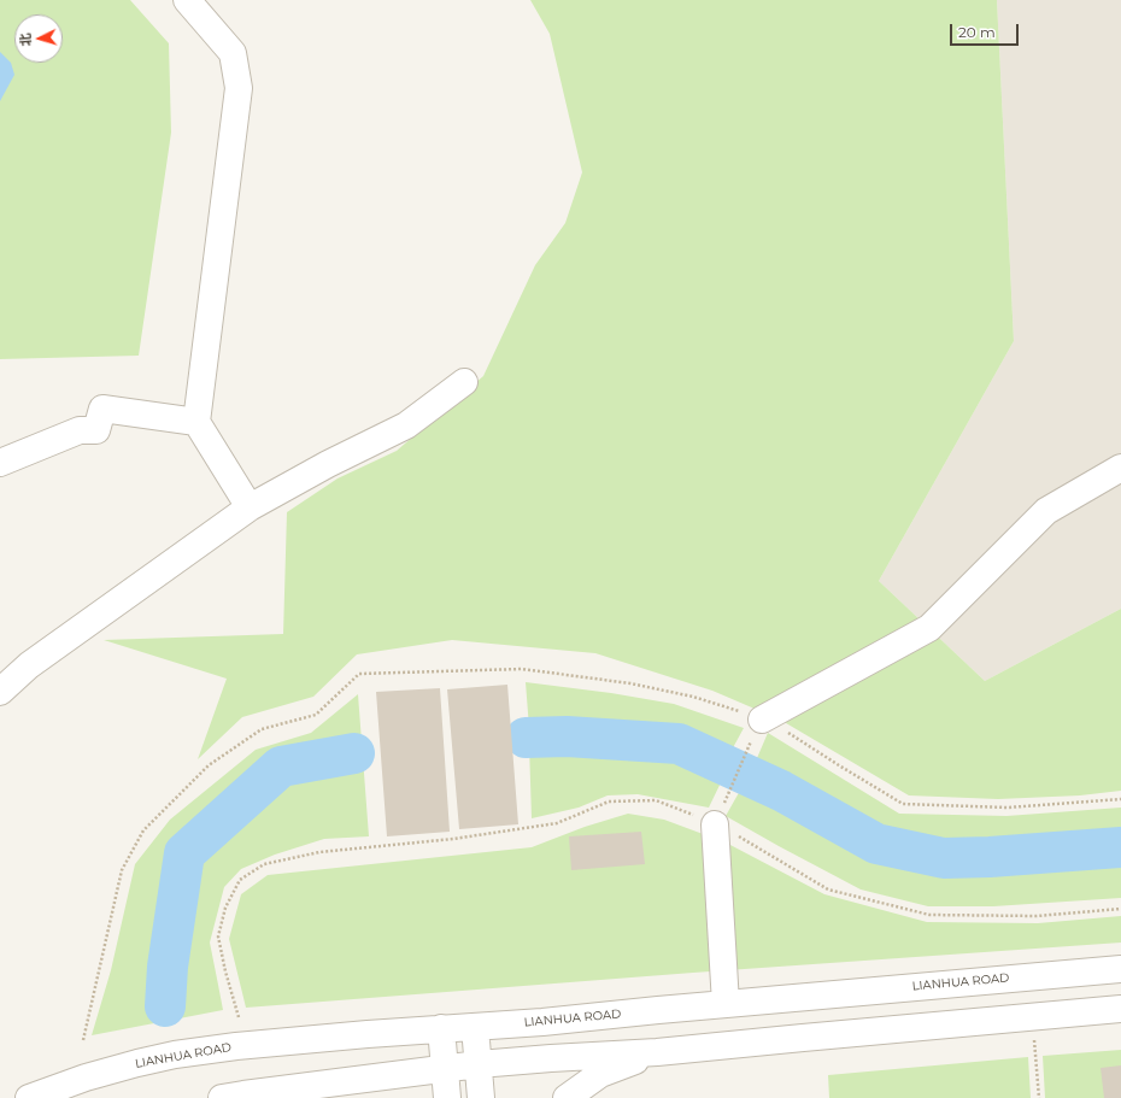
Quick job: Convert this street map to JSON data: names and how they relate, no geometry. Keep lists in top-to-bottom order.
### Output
{
  "streets": {
    "street": ["LIANHUA ROAD"]
  },
  "scale_bar": "20 m",
  "north": "left"
}
